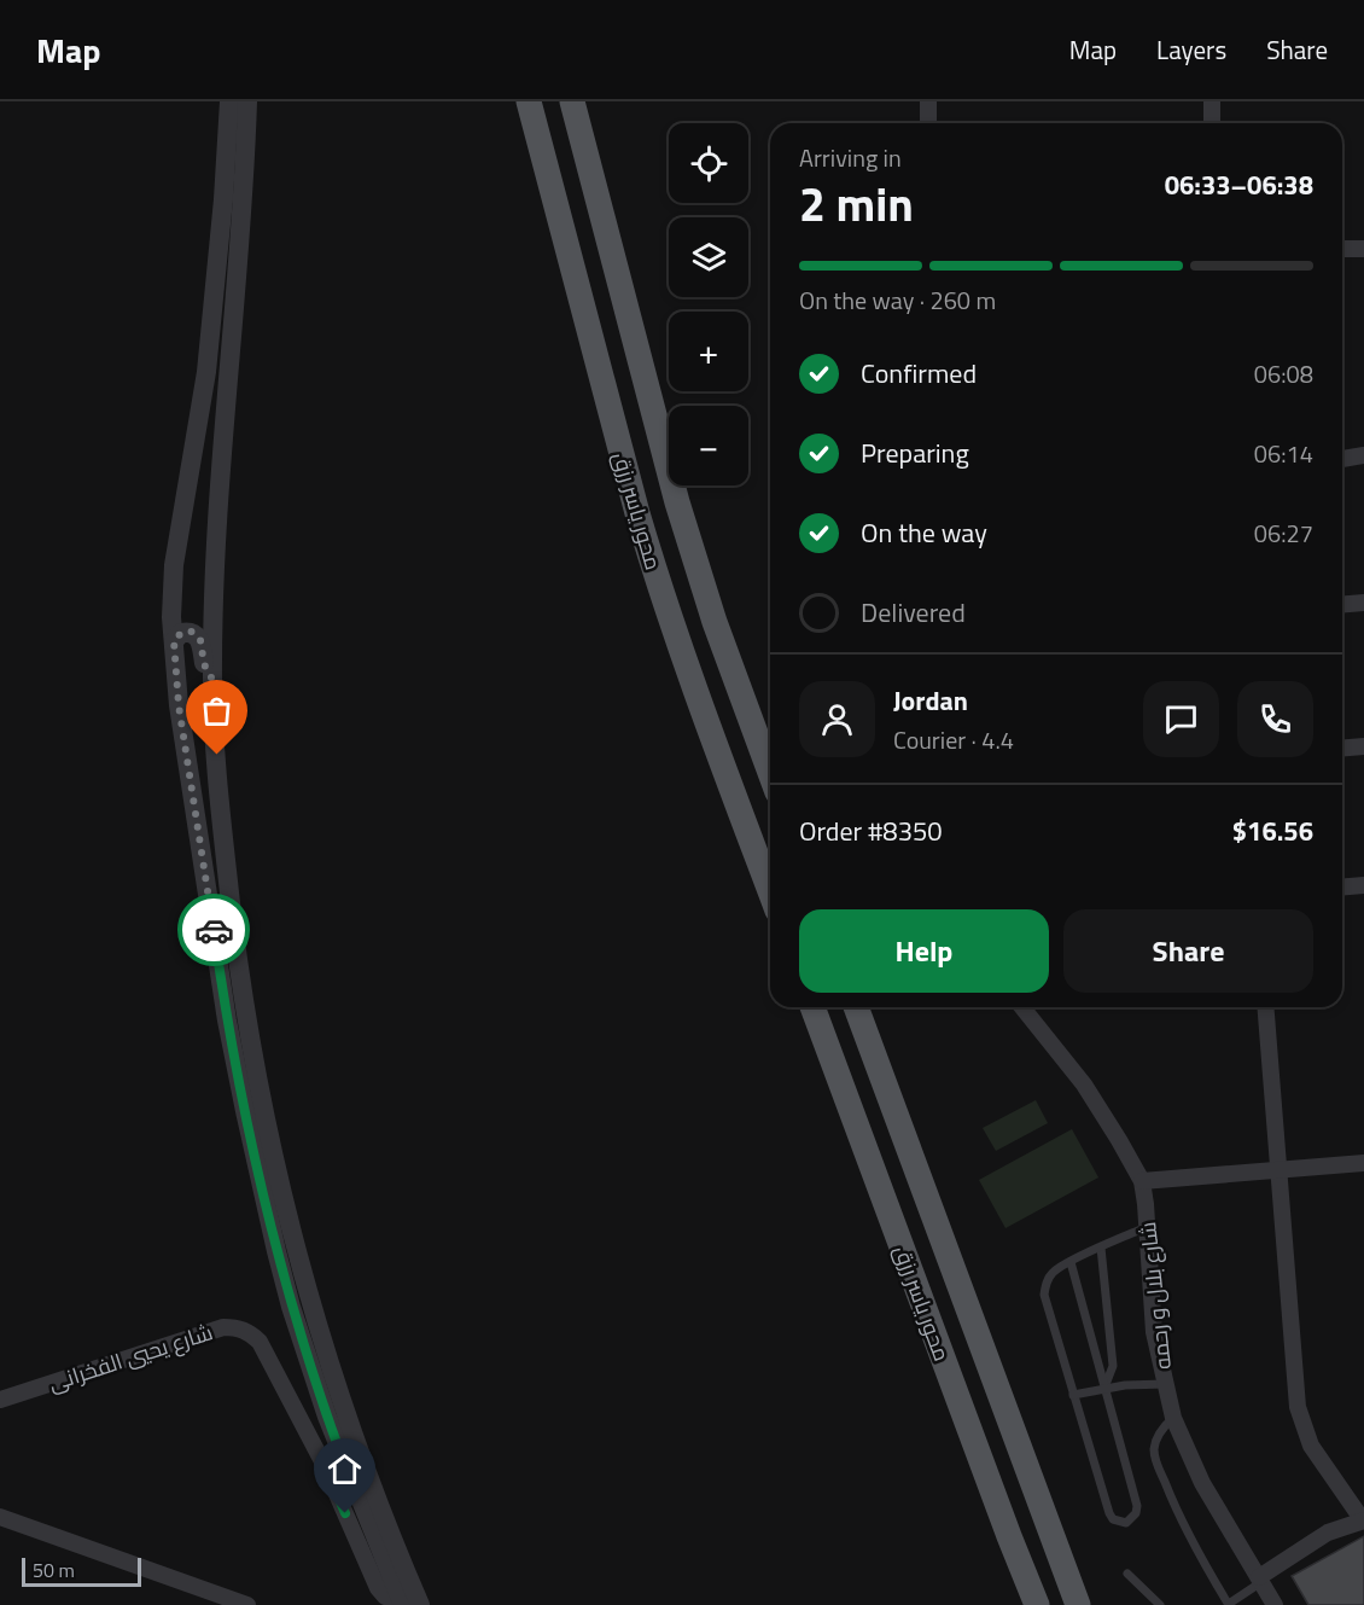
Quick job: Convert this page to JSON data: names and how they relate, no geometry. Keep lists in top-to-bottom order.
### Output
{
  "streets": {
    "main road": ["محور ياسر رزق"],
    "street": ["شارع بلال و رحمه", "شارع يحيي الفخرانى"]
  },
  "scale_bar": "50 m",
  "page": {
    "header": "Map",
    "nav": ["Map", "Layers", "Share"],
    "map_buttons": ["+", "−"],
    "heading": ["2 min", "Arriving in", "06:33–06:38"],
    "panel": [
      "Jordan",
      "Courier · 4.4",
      "Order #8350",
      "$16.56"
    ],
    "bar": "On the way · 260 m",
    "list": [
      ["Confirmed", "06:08"],
      ["Preparing", "06:14"],
      ["On the way", "06:27"],
      "Delivered"
    ],
    "buttons": ["Help", "Share"],
    "scale": "50 m"
  }
}
